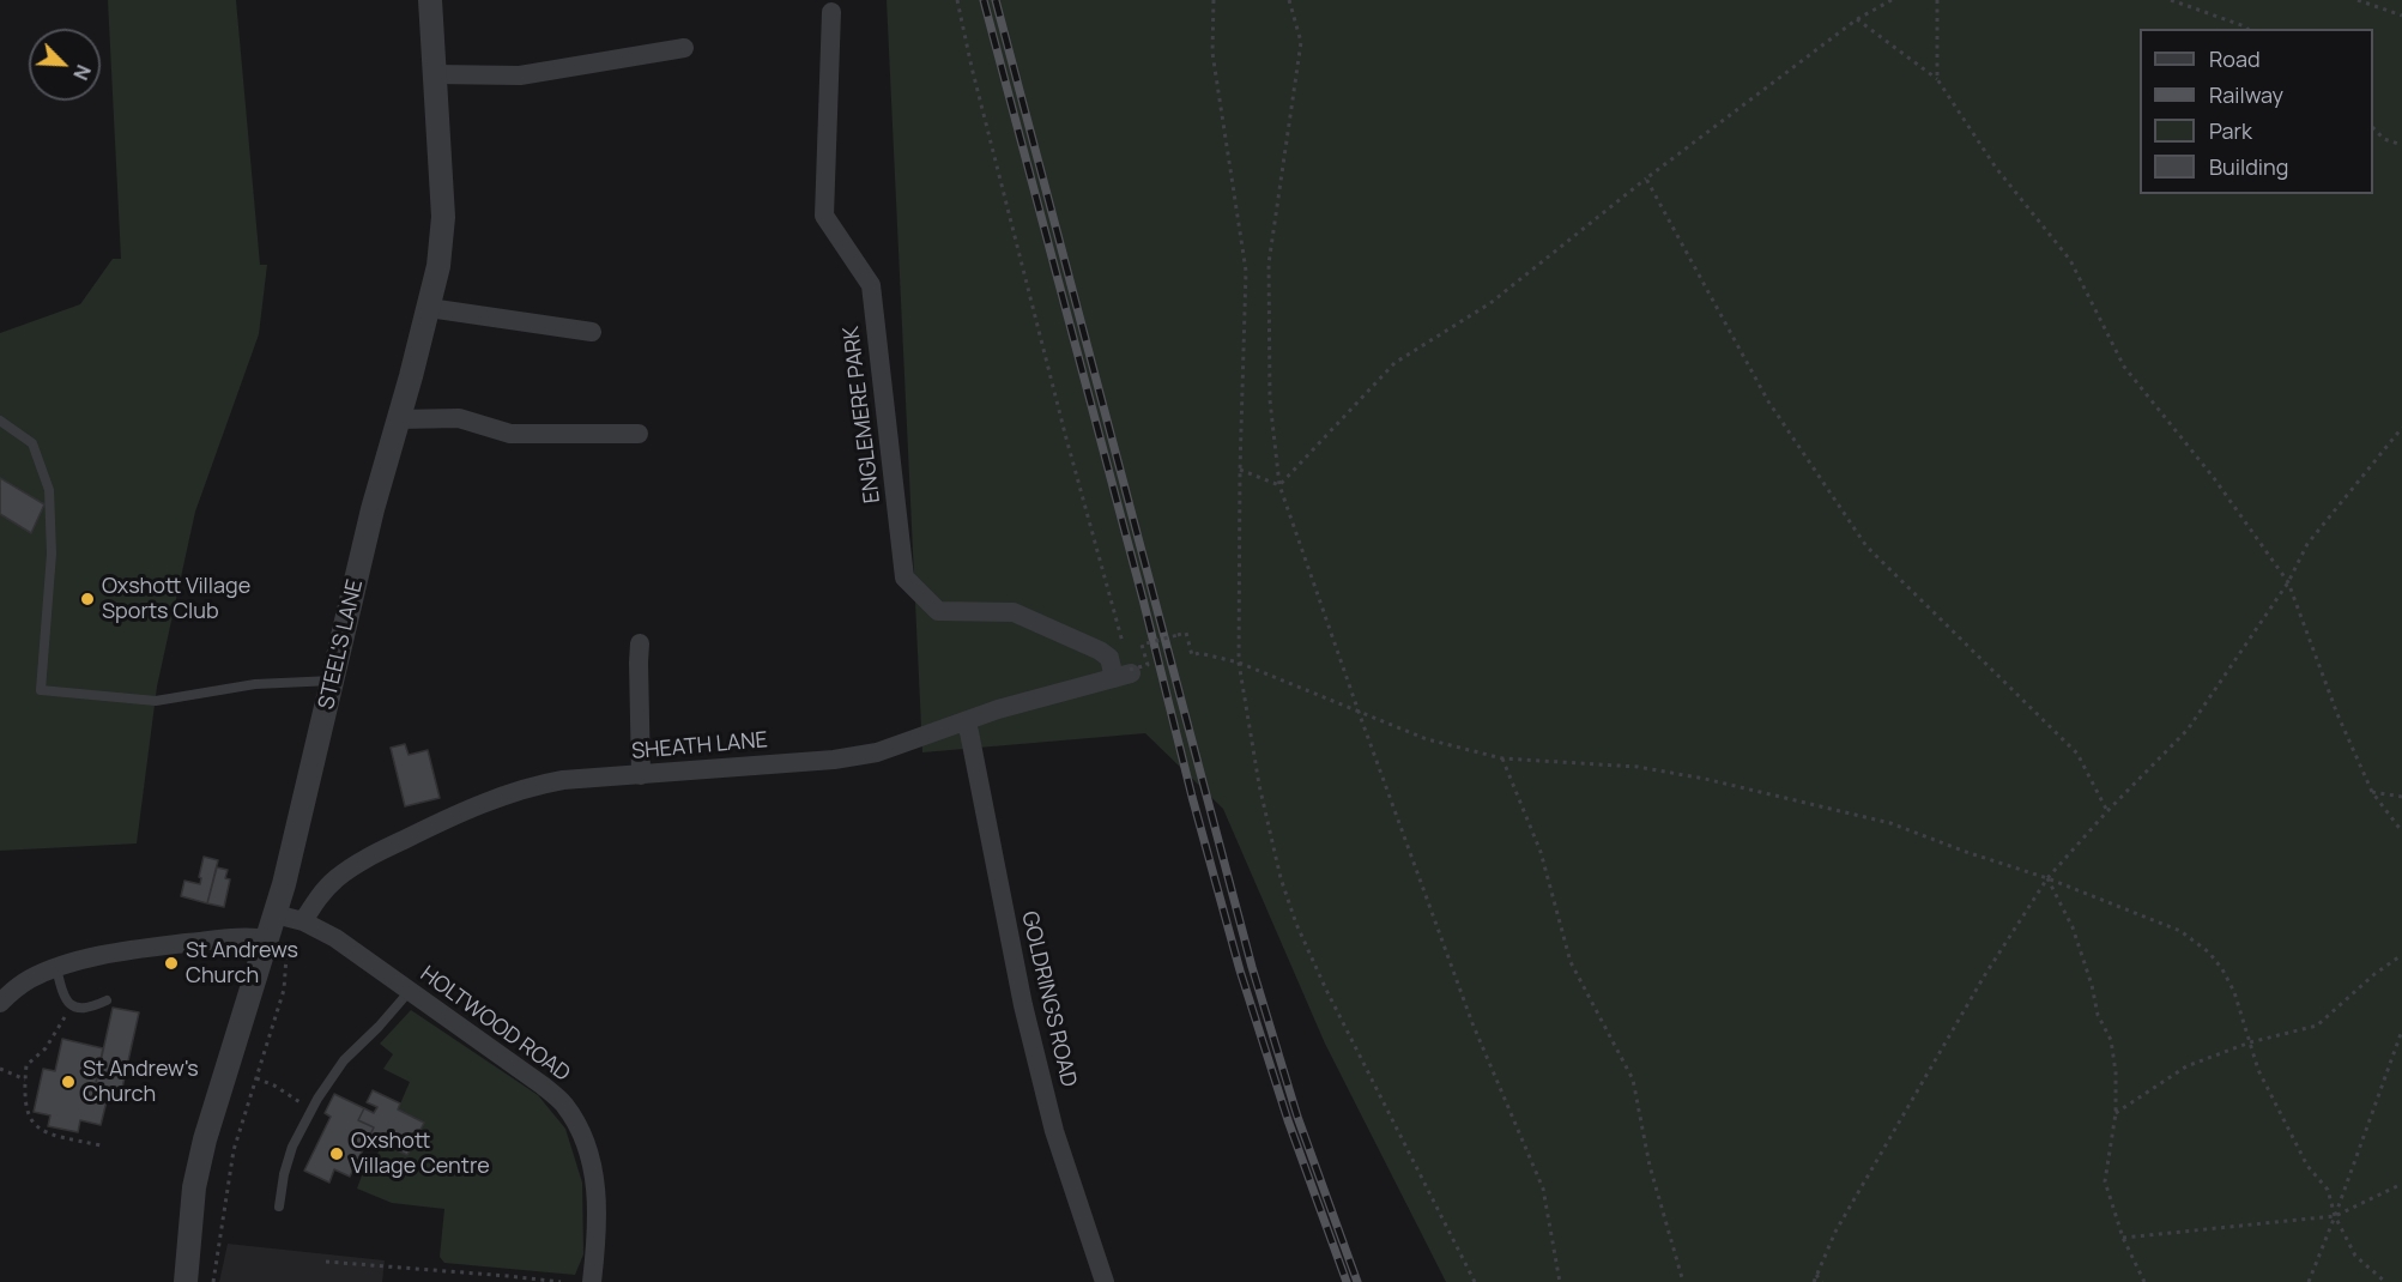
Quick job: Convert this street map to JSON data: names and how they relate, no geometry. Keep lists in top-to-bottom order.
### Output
{
  "streets": {
    "street": [
      "ENGLEMERE PARK",
      "STEEL'S LANE",
      "SHEATH LANE",
      "GOLDRINGS ROAD",
      "HOLTWOOD ROAD"
    ]
  },
  "crossings": [
    ["ENGLEMERE PARK", "SHEATH LANE"],
    ["STEEL'S LANE", "HOLTWOOD ROAD"],
    ["SHEATH LANE", "GOLDRINGS ROAD"],
    ["SHEATH LANE", "HOLTWOOD ROAD"]
  ],
  "places": [
    "Oxshott Village Sports Club",
    "St Andrews Church",
    "St Andrew's Church",
    "Oxshott Village Centre"
  ],
  "legend": [
    "Road",
    "Railway",
    "Park",
    "Building"
  ],
  "north": "bottom right"
}
